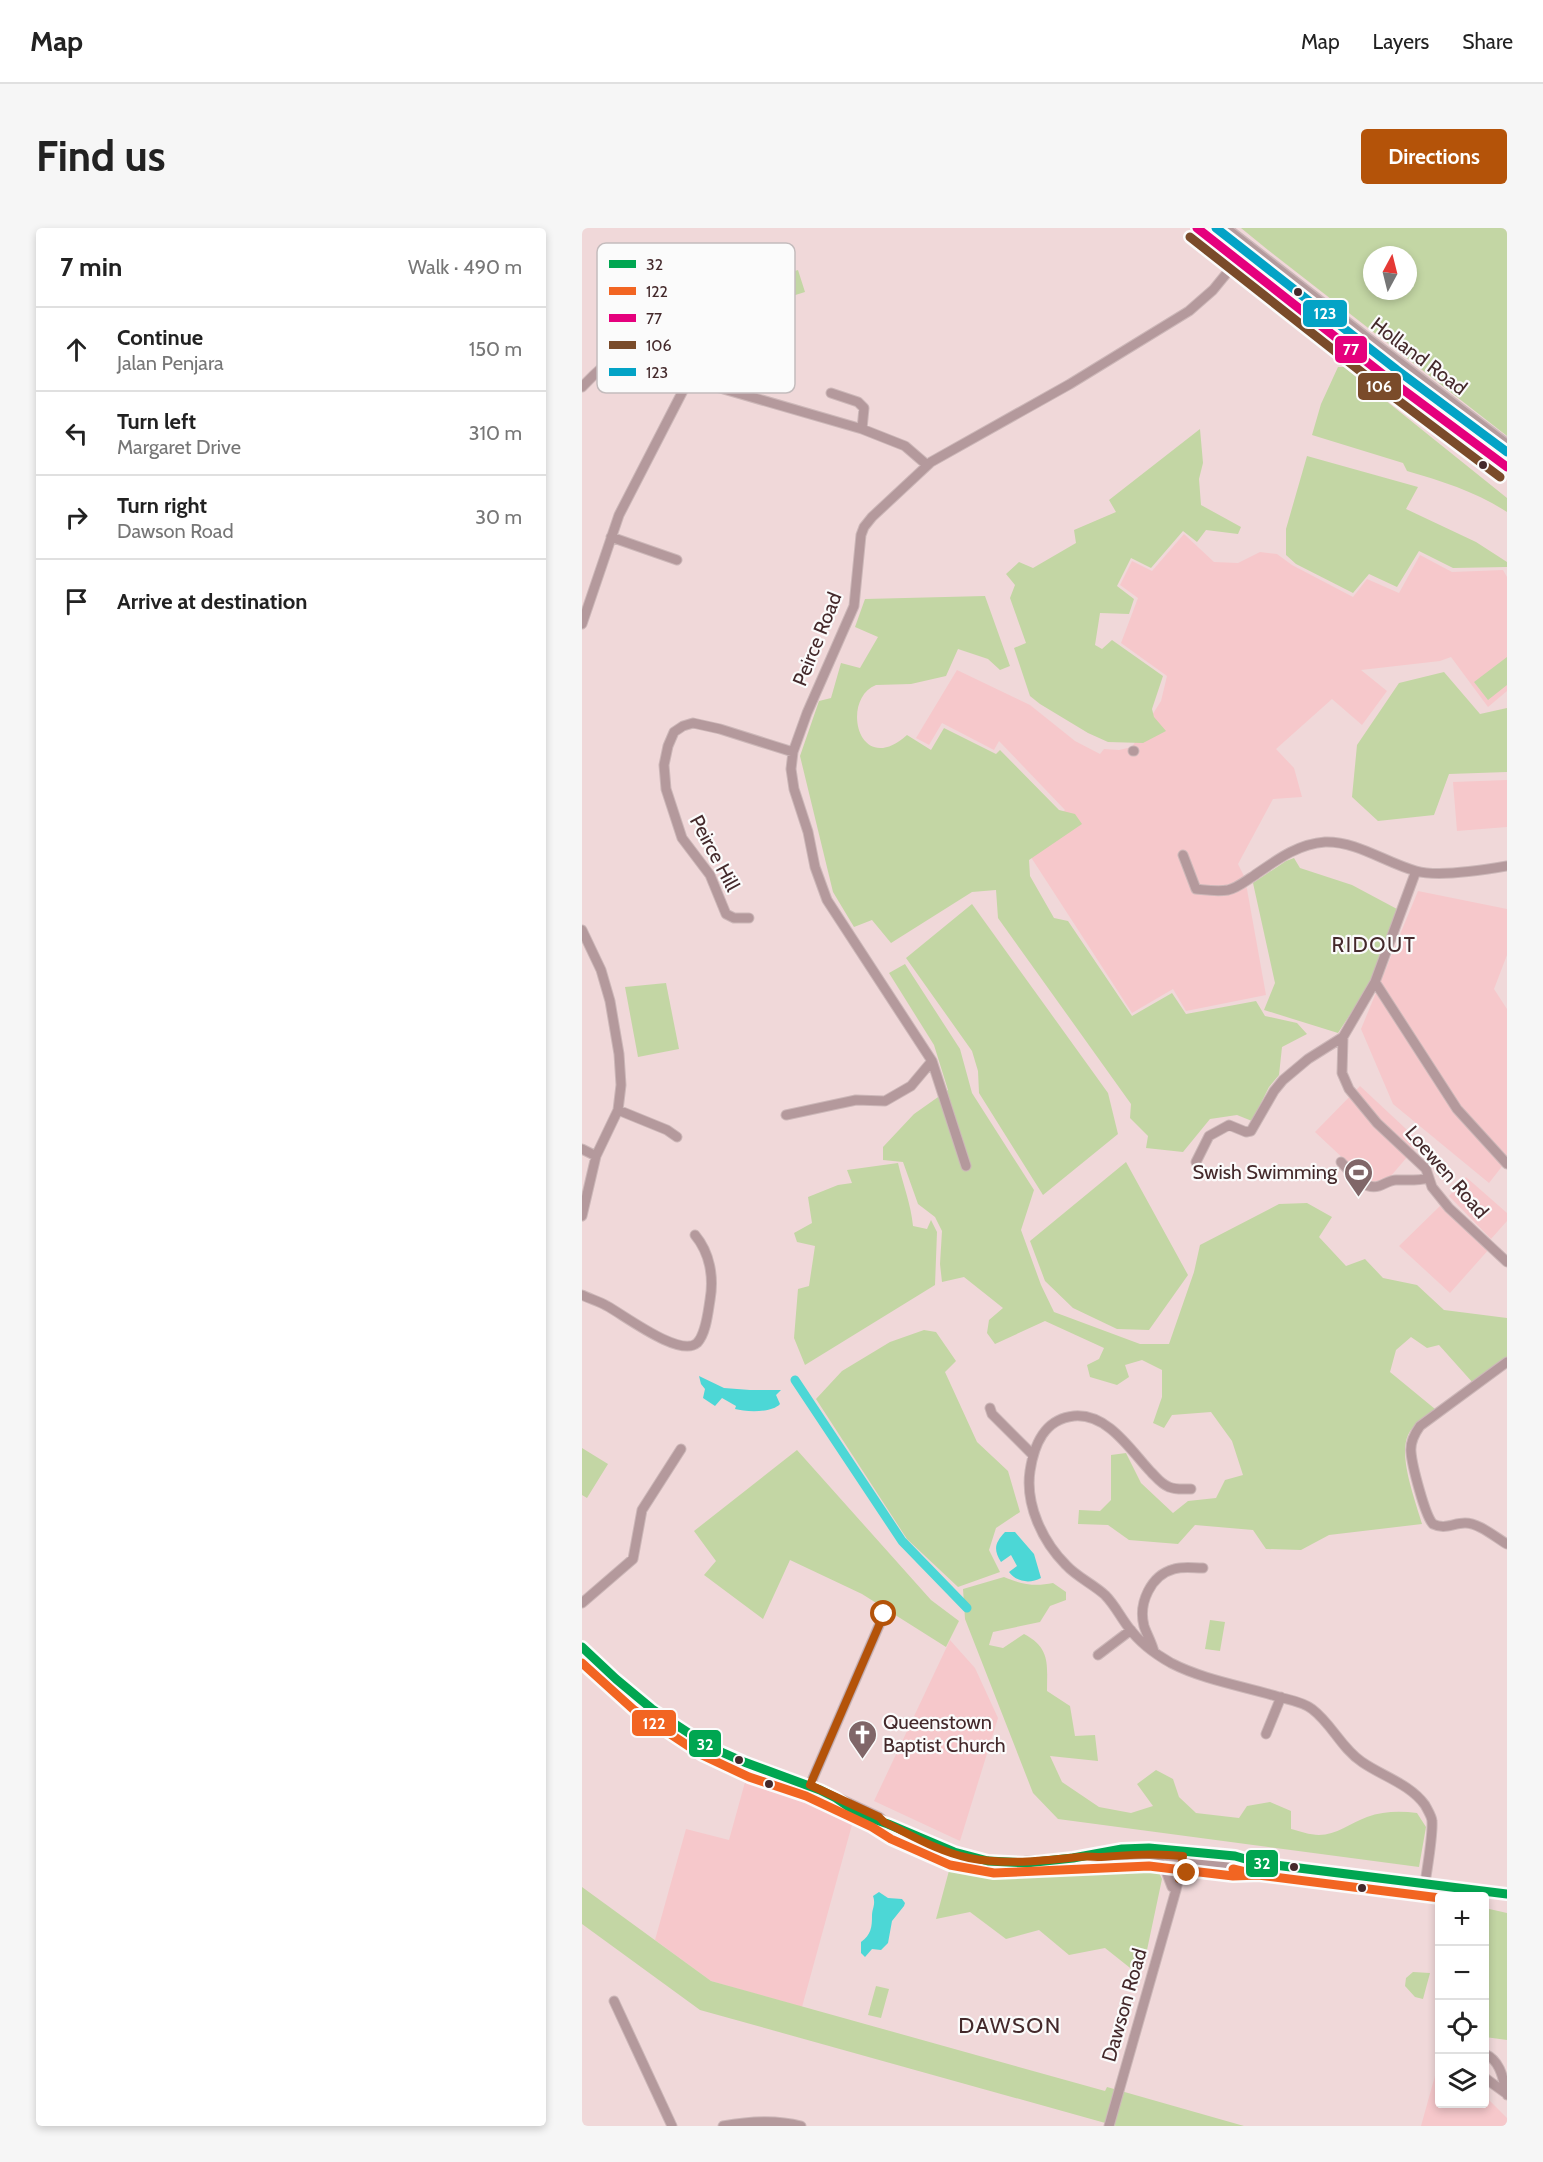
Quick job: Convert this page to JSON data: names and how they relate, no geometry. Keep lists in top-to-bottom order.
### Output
{
  "streets": {
    "main road": ["Holland Road"],
    "street": [
      "Peirce Road",
      "Peirce Hill",
      "Loewen Road",
      "Dawson Road"
    ]
  },
  "crossings": [
    ["Holland Road", "Peirce Road"],
    ["Peirce Road", "Peirce Hill"]
  ],
  "districts": ["RIDOUT", "DAWSON"],
  "places": {
    "sports": ["Swish Swimming"],
    "church": ["Queenstown Baptist Church"]
  },
  "lines": [
    "transit line 77",
    "transit line 123",
    "transit line 106",
    "transit line 32",
    "transit line 122"
  ],
  "legend": [
    "32",
    "122",
    "77",
    "106",
    "123"
  ],
  "north": "top",
  "page": {
    "header": "Map",
    "nav": ["Map", "Layers", "Share"],
    "buttons": "Directions",
    "title": "Find us",
    "heading": ["7 min", "Walk · 490 m"],
    "list": [
      ["Continue", "Jalan Penjara", "150 m"],
      ["Turn left", "Margaret Drive", "310 m"],
      ["Turn right", "Dawson Road", "30 m"],
      "Arrive at destination"
    ],
    "map_buttons": ["+", "−"]
  }
}
